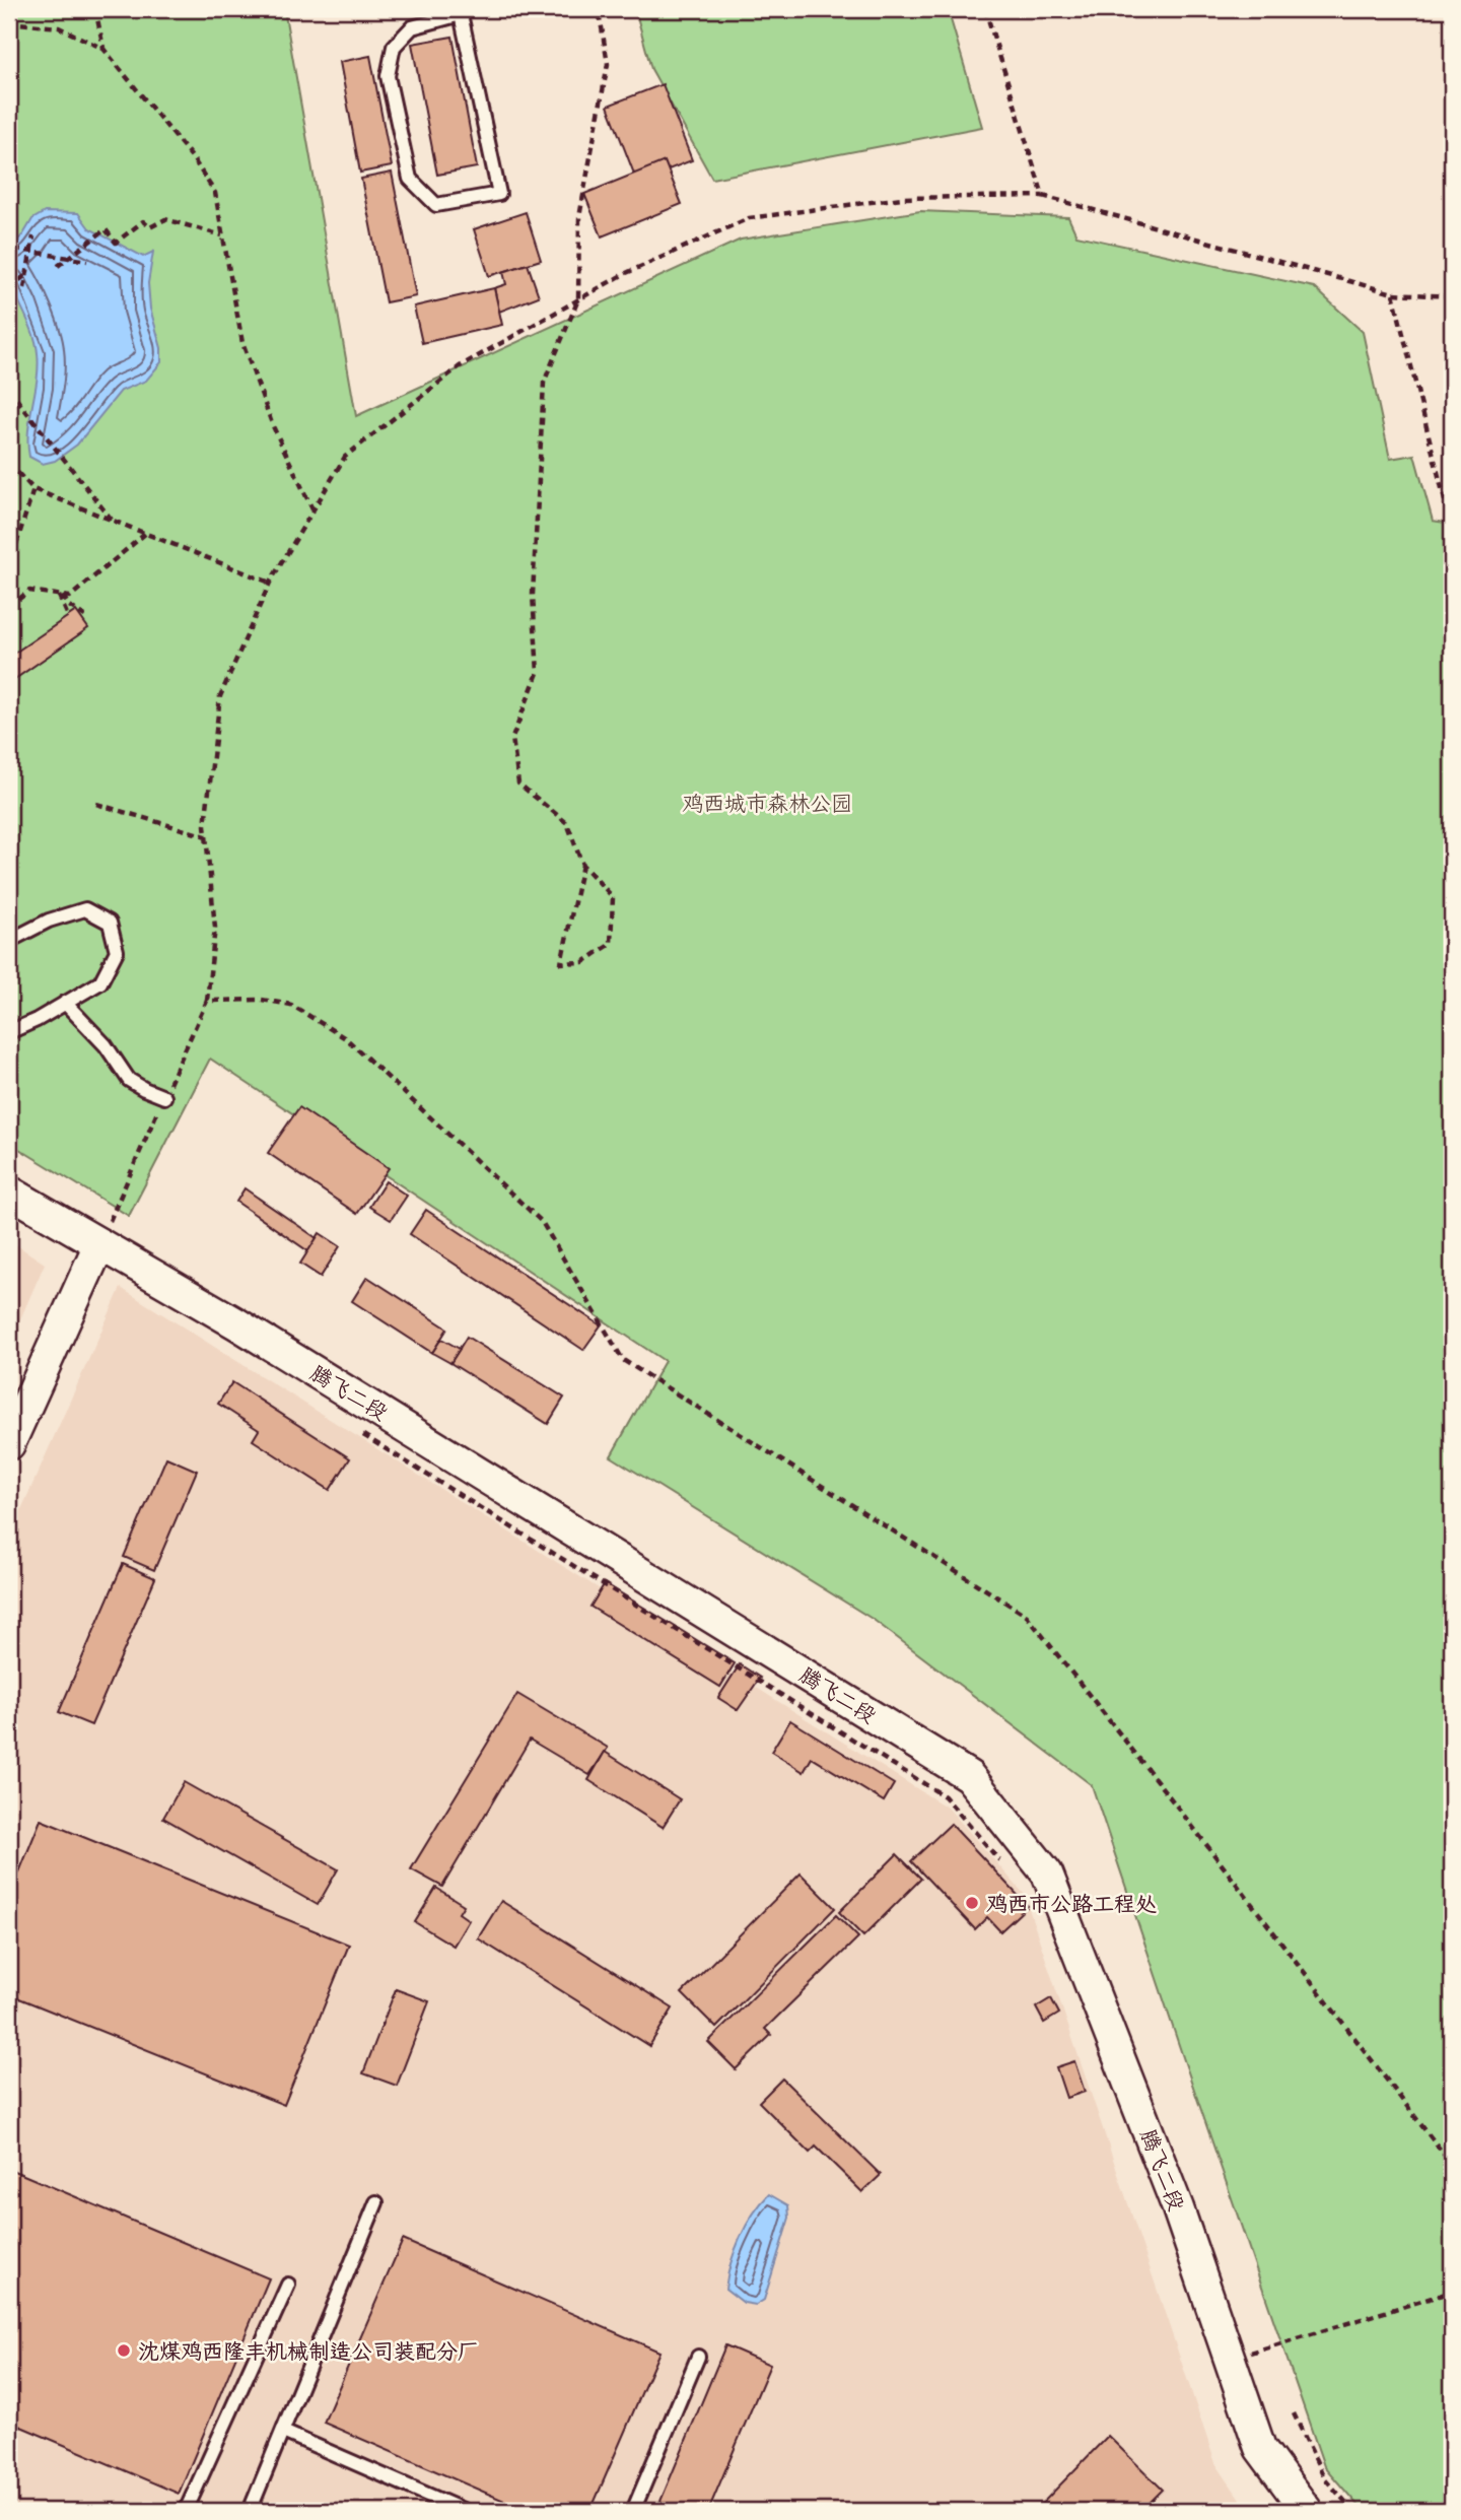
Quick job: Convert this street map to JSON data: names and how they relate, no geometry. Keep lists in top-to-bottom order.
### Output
{
  "streets": {
    "street": ["腾飞二段"]
  },
  "parks": ["鸡西城市森林公园"],
  "places": ["鸡西市公路工程处", "沈煤鸡西隆丰机械制造公司装配分厂"]
}
